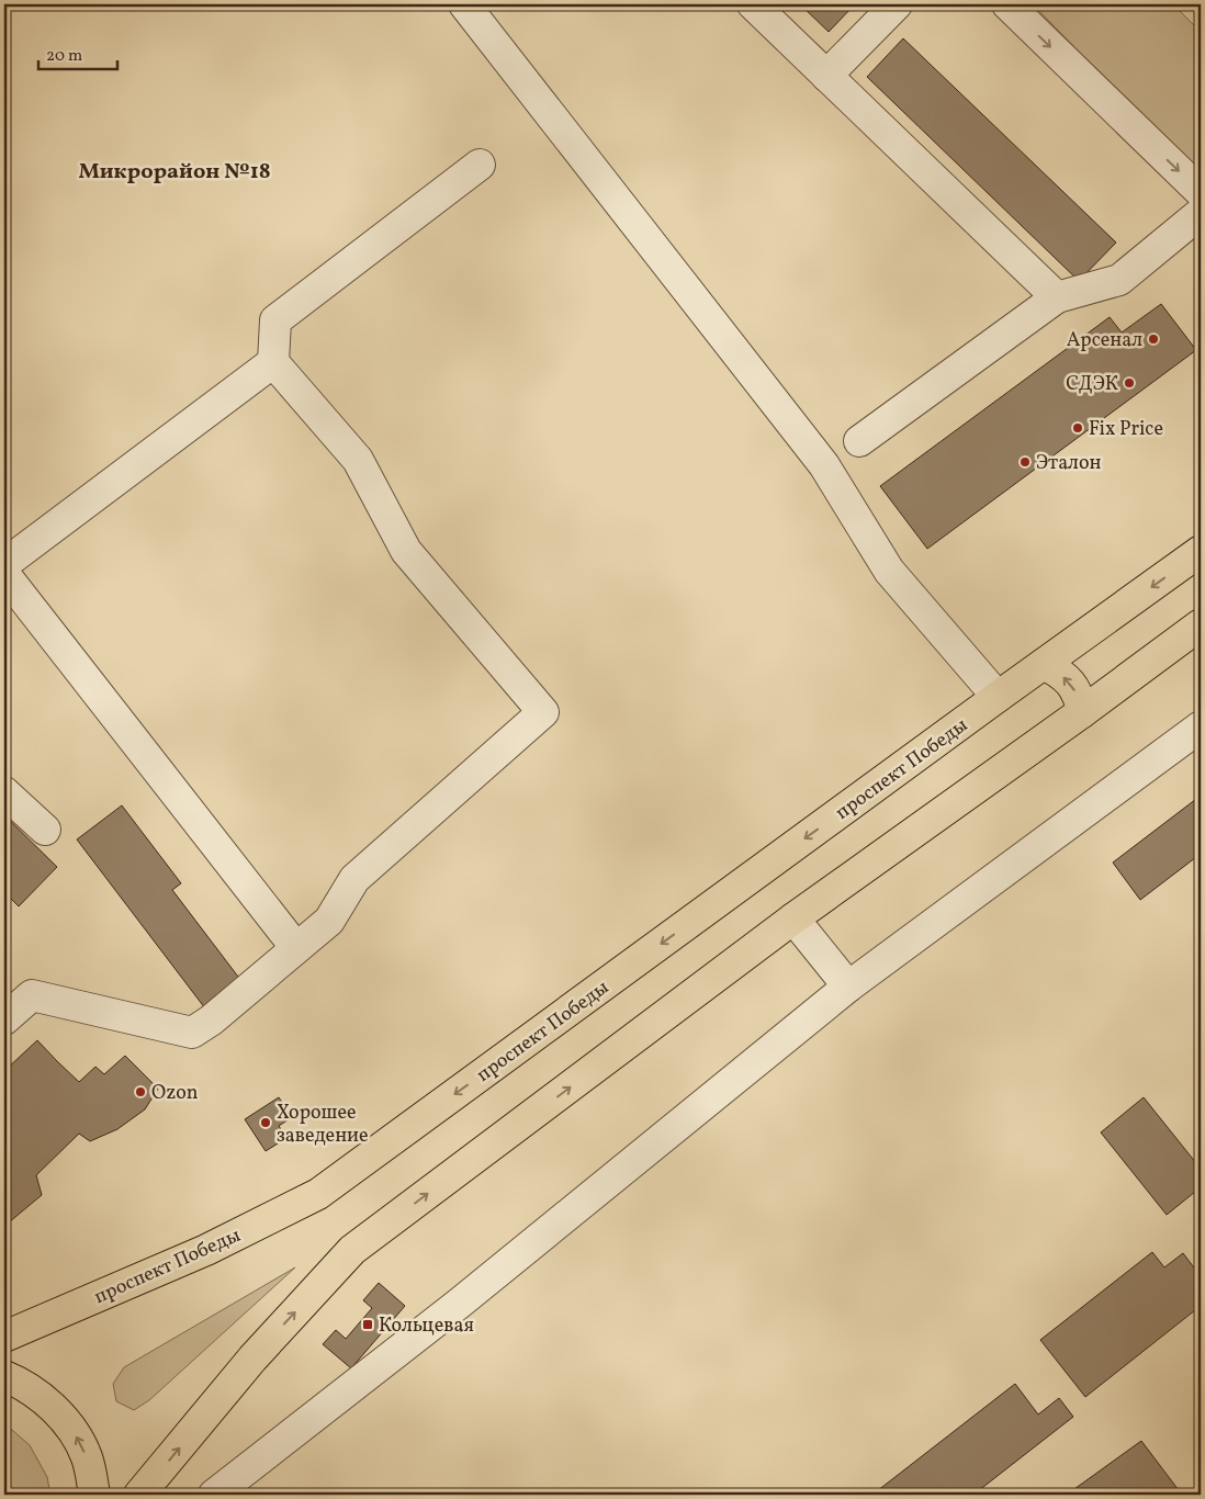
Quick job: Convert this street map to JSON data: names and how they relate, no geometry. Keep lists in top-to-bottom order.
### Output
{
  "streets": {
    "main road": ["проспект Победы"]
  },
  "districts": ["Микрорайон №18"],
  "places": {
    "other": [
      "Арсенал",
      "СДЭК",
      "Fix Price",
      "Эталон",
      "Ozon",
      "Хорошее заведение"
    ],
    "transit": ["Кольцевая"]
  },
  "scale_bar": "20 m"
}
